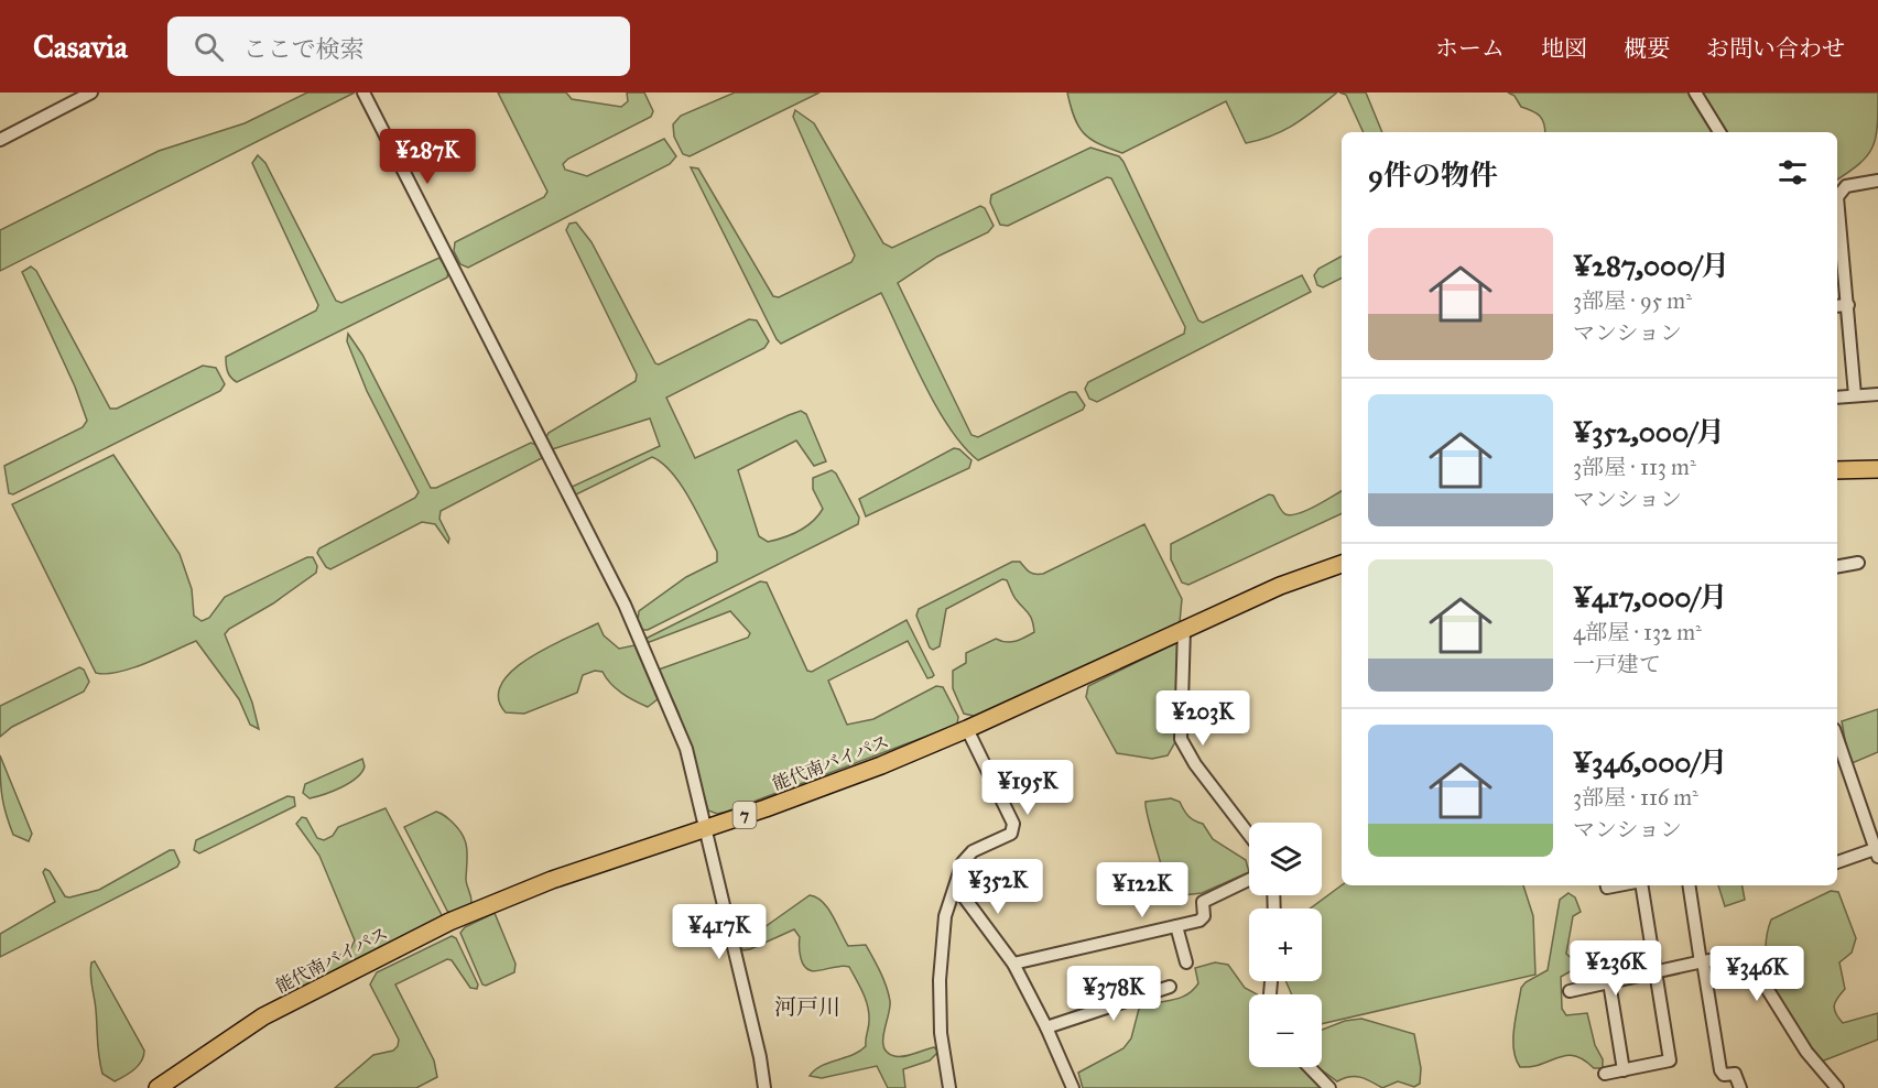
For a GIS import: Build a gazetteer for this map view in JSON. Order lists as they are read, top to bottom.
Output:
{
  "streets": {
    "highway": ["能代南バイパス", "7"]
  },
  "districts": ["河戸川"],
  "page": {
    "header": "Casavia",
    "search": "ここで検索",
    "nav": [
      "ホーム",
      "地図",
      "概要",
      "お問い合わせ"
    ],
    "price": [
      "¥287K",
      "¥203K",
      "¥195K",
      "¥352K",
      "¥122K",
      "¥417K",
      "¥236K",
      "¥346K",
      "¥378K"
    ],
    "heading": "9件の物件",
    "list": [
      {
        "name": "¥287,000/月",
        "note": "3部屋 · 95 m² · マンション"
      },
      {
        "name": "¥352,000/月",
        "note": "3部屋 · 113 m² · マンション"
      },
      {
        "name": "¥417,000/月",
        "note": "4部屋 · 132 m² · 一戸建て"
      },
      {
        "name": "¥346,000/月",
        "note": "3部屋 · 116 m² · マンション"
      }
    ],
    "map_buttons": ["+", "−"]
  }
}
